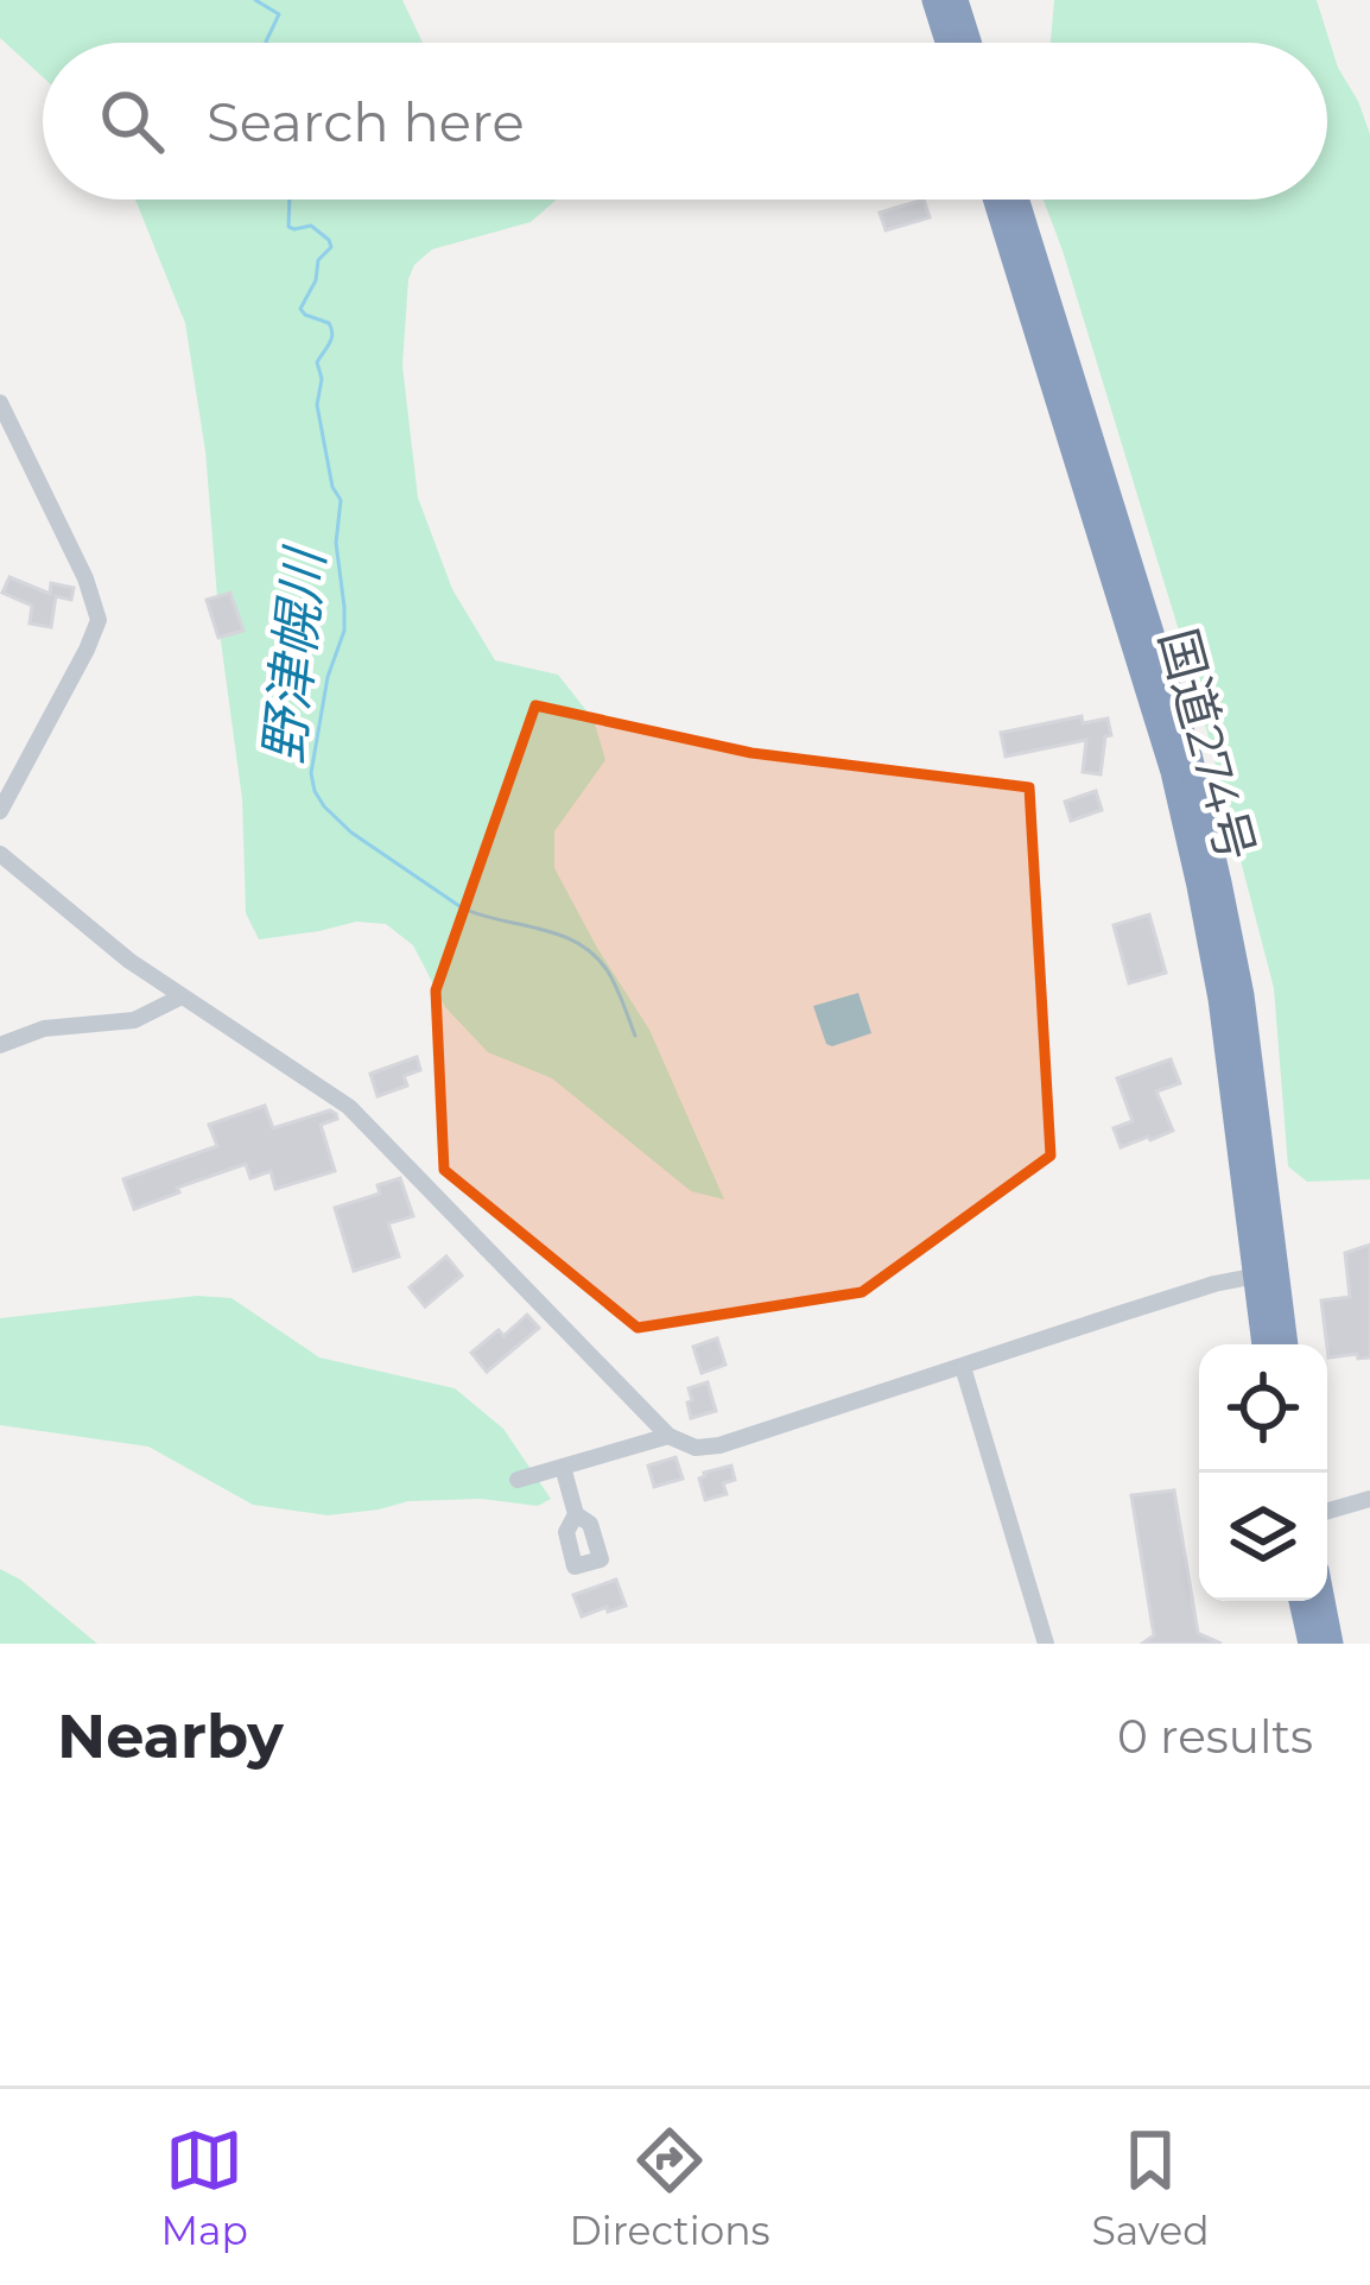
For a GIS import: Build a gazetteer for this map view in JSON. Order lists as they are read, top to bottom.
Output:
{
  "streets": {
    "highway": ["国道274号"]
  },
  "water": ["野津幌川"],
  "page": {
    "search": "Search here",
    "heading": ["Nearby", "0 results"],
    "nav": ["Map", "Directions", "Saved"]
  }
}
